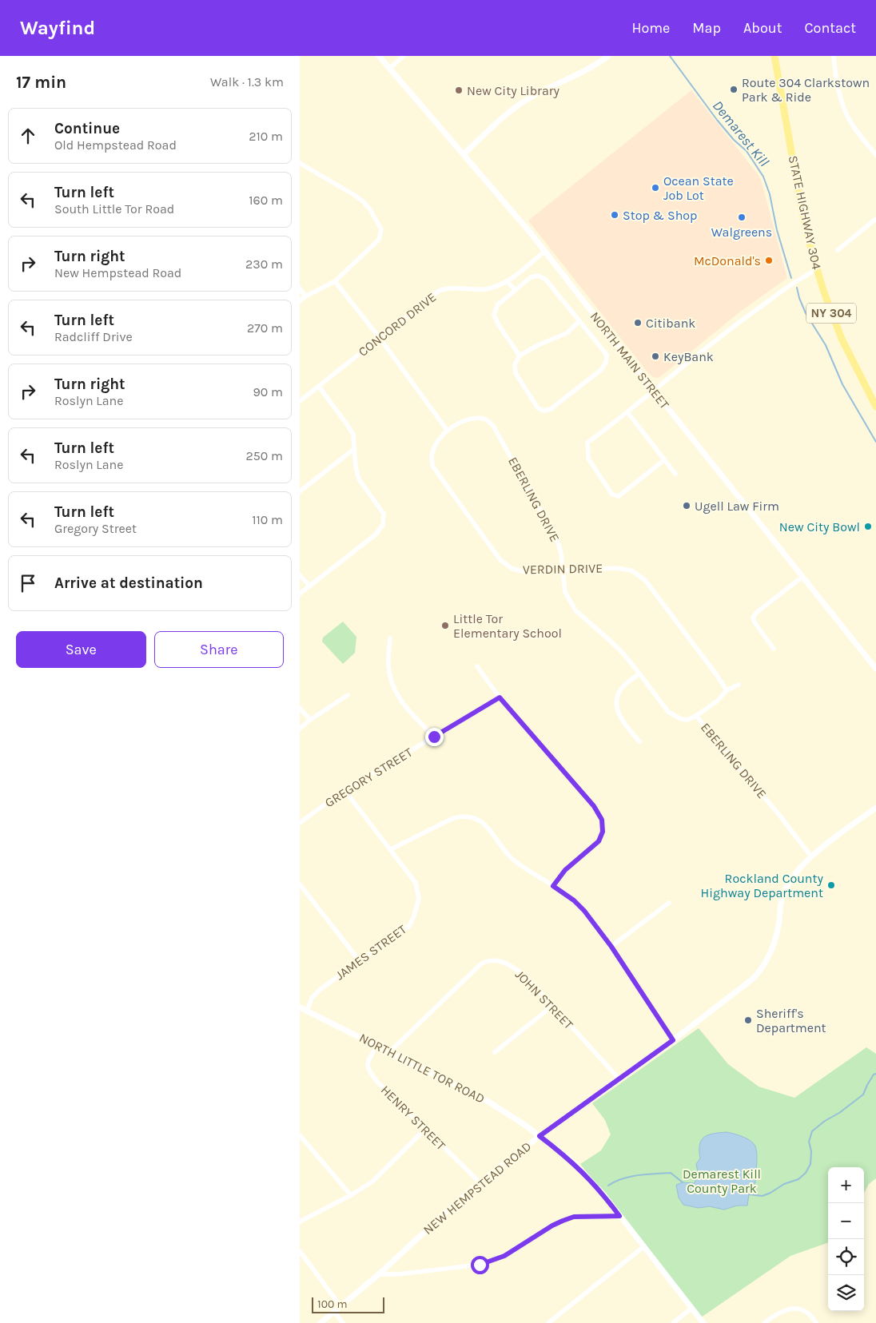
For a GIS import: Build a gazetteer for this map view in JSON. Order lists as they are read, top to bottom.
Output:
{
  "streets": {
    "main road": ["STATE HIGHWAY 304", "NY 304"],
    "street": [
      "CONCORD DRIVE",
      "NORTH MAIN STREET",
      "EBERLING DRIVE",
      "VERDIN DRIVE",
      "GREGORY STREET",
      "JAMES STREET",
      "JOHN STREET",
      "NORTH LITTLE TOR ROAD",
      "HENRY STREET",
      "NEW HEMPSTEAD ROAD"
    ]
  },
  "crossings": [
    ["CONCORD DRIVE", "NORTH MAIN STREET"],
    ["EBERLING DRIVE", "VERDIN DRIVE"],
    ["EBERLING DRIVE", "NEW HEMPSTEAD ROAD"],
    ["GREGORY STREET", "JAMES STREET"],
    ["JAMES STREET", "NORTH LITTLE TOR ROAD"],
    ["JOHN STREET", "NORTH LITTLE TOR ROAD"],
    ["JOHN STREET", "NEW HEMPSTEAD ROAD"],
    ["NORTH LITTLE TOR ROAD", "HENRY STREET"],
    ["NORTH LITTLE TOR ROAD", "NEW HEMPSTEAD ROAD"],
    ["HENRY STREET", "NEW HEMPSTEAD ROAD"]
  ],
  "water": ["Demarest Kill"],
  "parks": ["Demarest Kill County Park"],
  "places": [
    "Route 304 Clarkstown Park & Ride",
    "New City Library",
    "Ocean State Job Lot",
    "Stop & Shop",
    "Walgreens",
    "McDonald's",
    "Citibank",
    "KeyBank",
    "Ugell Law Firm",
    "New City Bowl",
    "Little Tor Elementary School",
    "Rockland County Highway Department",
    "Sheriff's Department"
  ],
  "scale_bar": "100 m",
  "page": {
    "header": "Wayfind",
    "nav": [
      "Home",
      "Map",
      "About",
      "Contact"
    ],
    "heading": ["17 min", "Walk · 1.3 km"],
    "list": [
      ["Continue", "Old Hempstead Road", "210 m"],
      ["Turn left", "South Little Tor Road", "160 m"],
      ["Turn right", "New Hempstead Road", "230 m"],
      ["Turn left", "Radcliff Drive", "270 m"],
      ["Turn right", "Roslyn Lane", "90 m"],
      ["Turn left", "Roslyn Lane", "250 m"],
      ["Turn left", "Gregory Street", "110 m"],
      "Arrive at destination"
    ],
    "buttons": ["Save", "Share"],
    "map_buttons": ["+", "−"],
    "scale": "100 m"
  }
}
